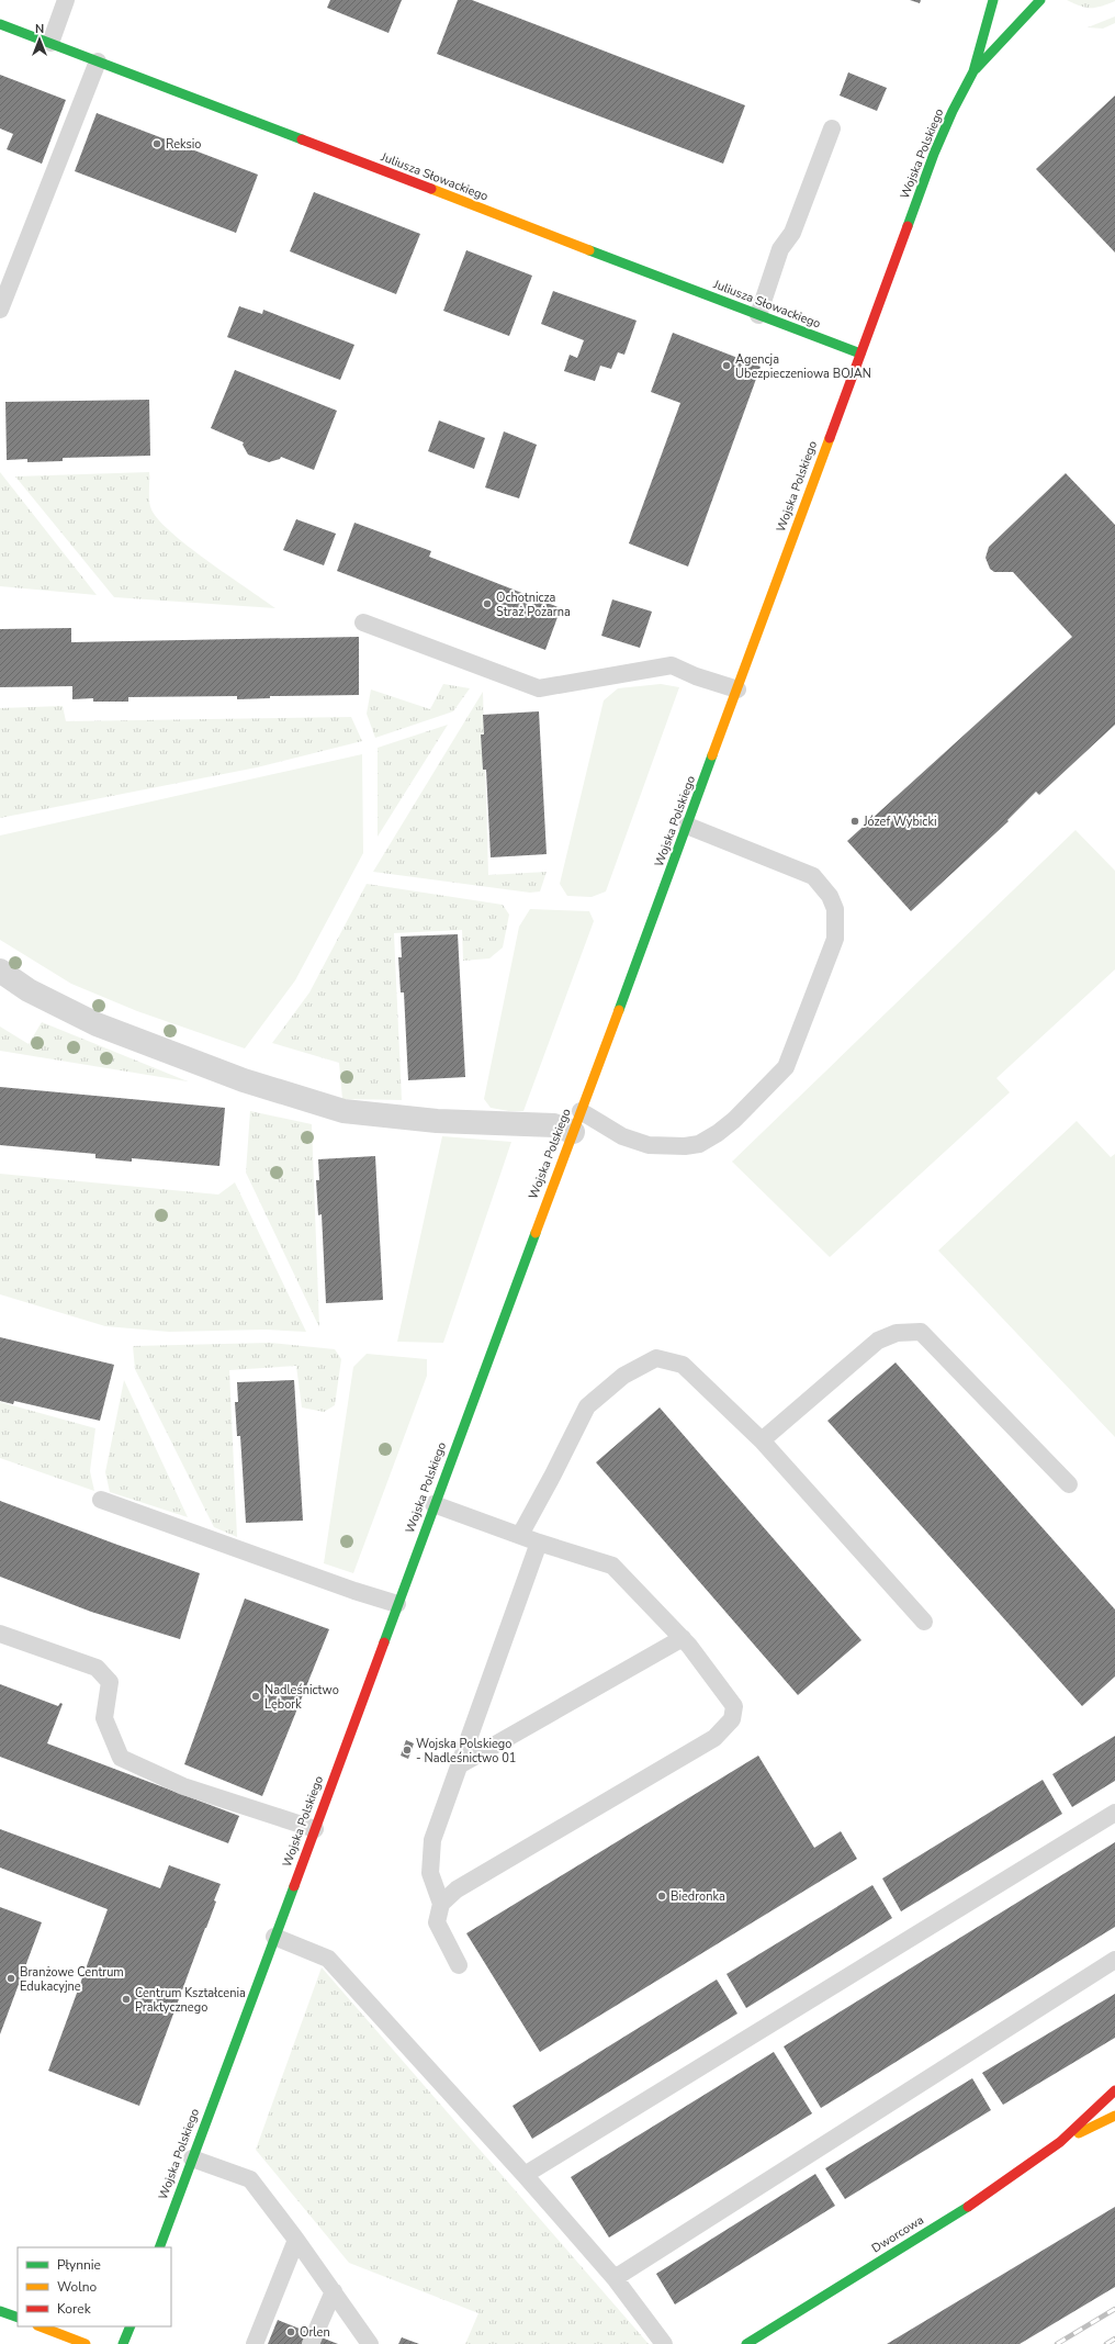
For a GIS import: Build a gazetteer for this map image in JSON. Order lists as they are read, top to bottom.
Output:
{
  "streets": {
    "street": ["Wojska Polskiego", "Juliusza Słowackiego", "Dworcowa"]
  },
  "crossings": [
    ["Wojska Polskiego", "Juliusza Słowackiego"]
  ],
  "places": [
    "Reksio",
    "Agencja Ubezpieczeniowa BOJAN",
    "Ochotnicza Straż Pożarna",
    "Józef Wybicki",
    "Nadleśnictwo Lębork",
    "Wojska Polskiego - Nadleśnictwo 01",
    "Biedronka",
    "Branżowe Centrum Edukacyjne",
    "Centrum Kształcenia Praktycznego",
    "Orlen"
  ],
  "legend": ["Płynnie", "Wolno", "Korek"],
  "north": "top"
}
